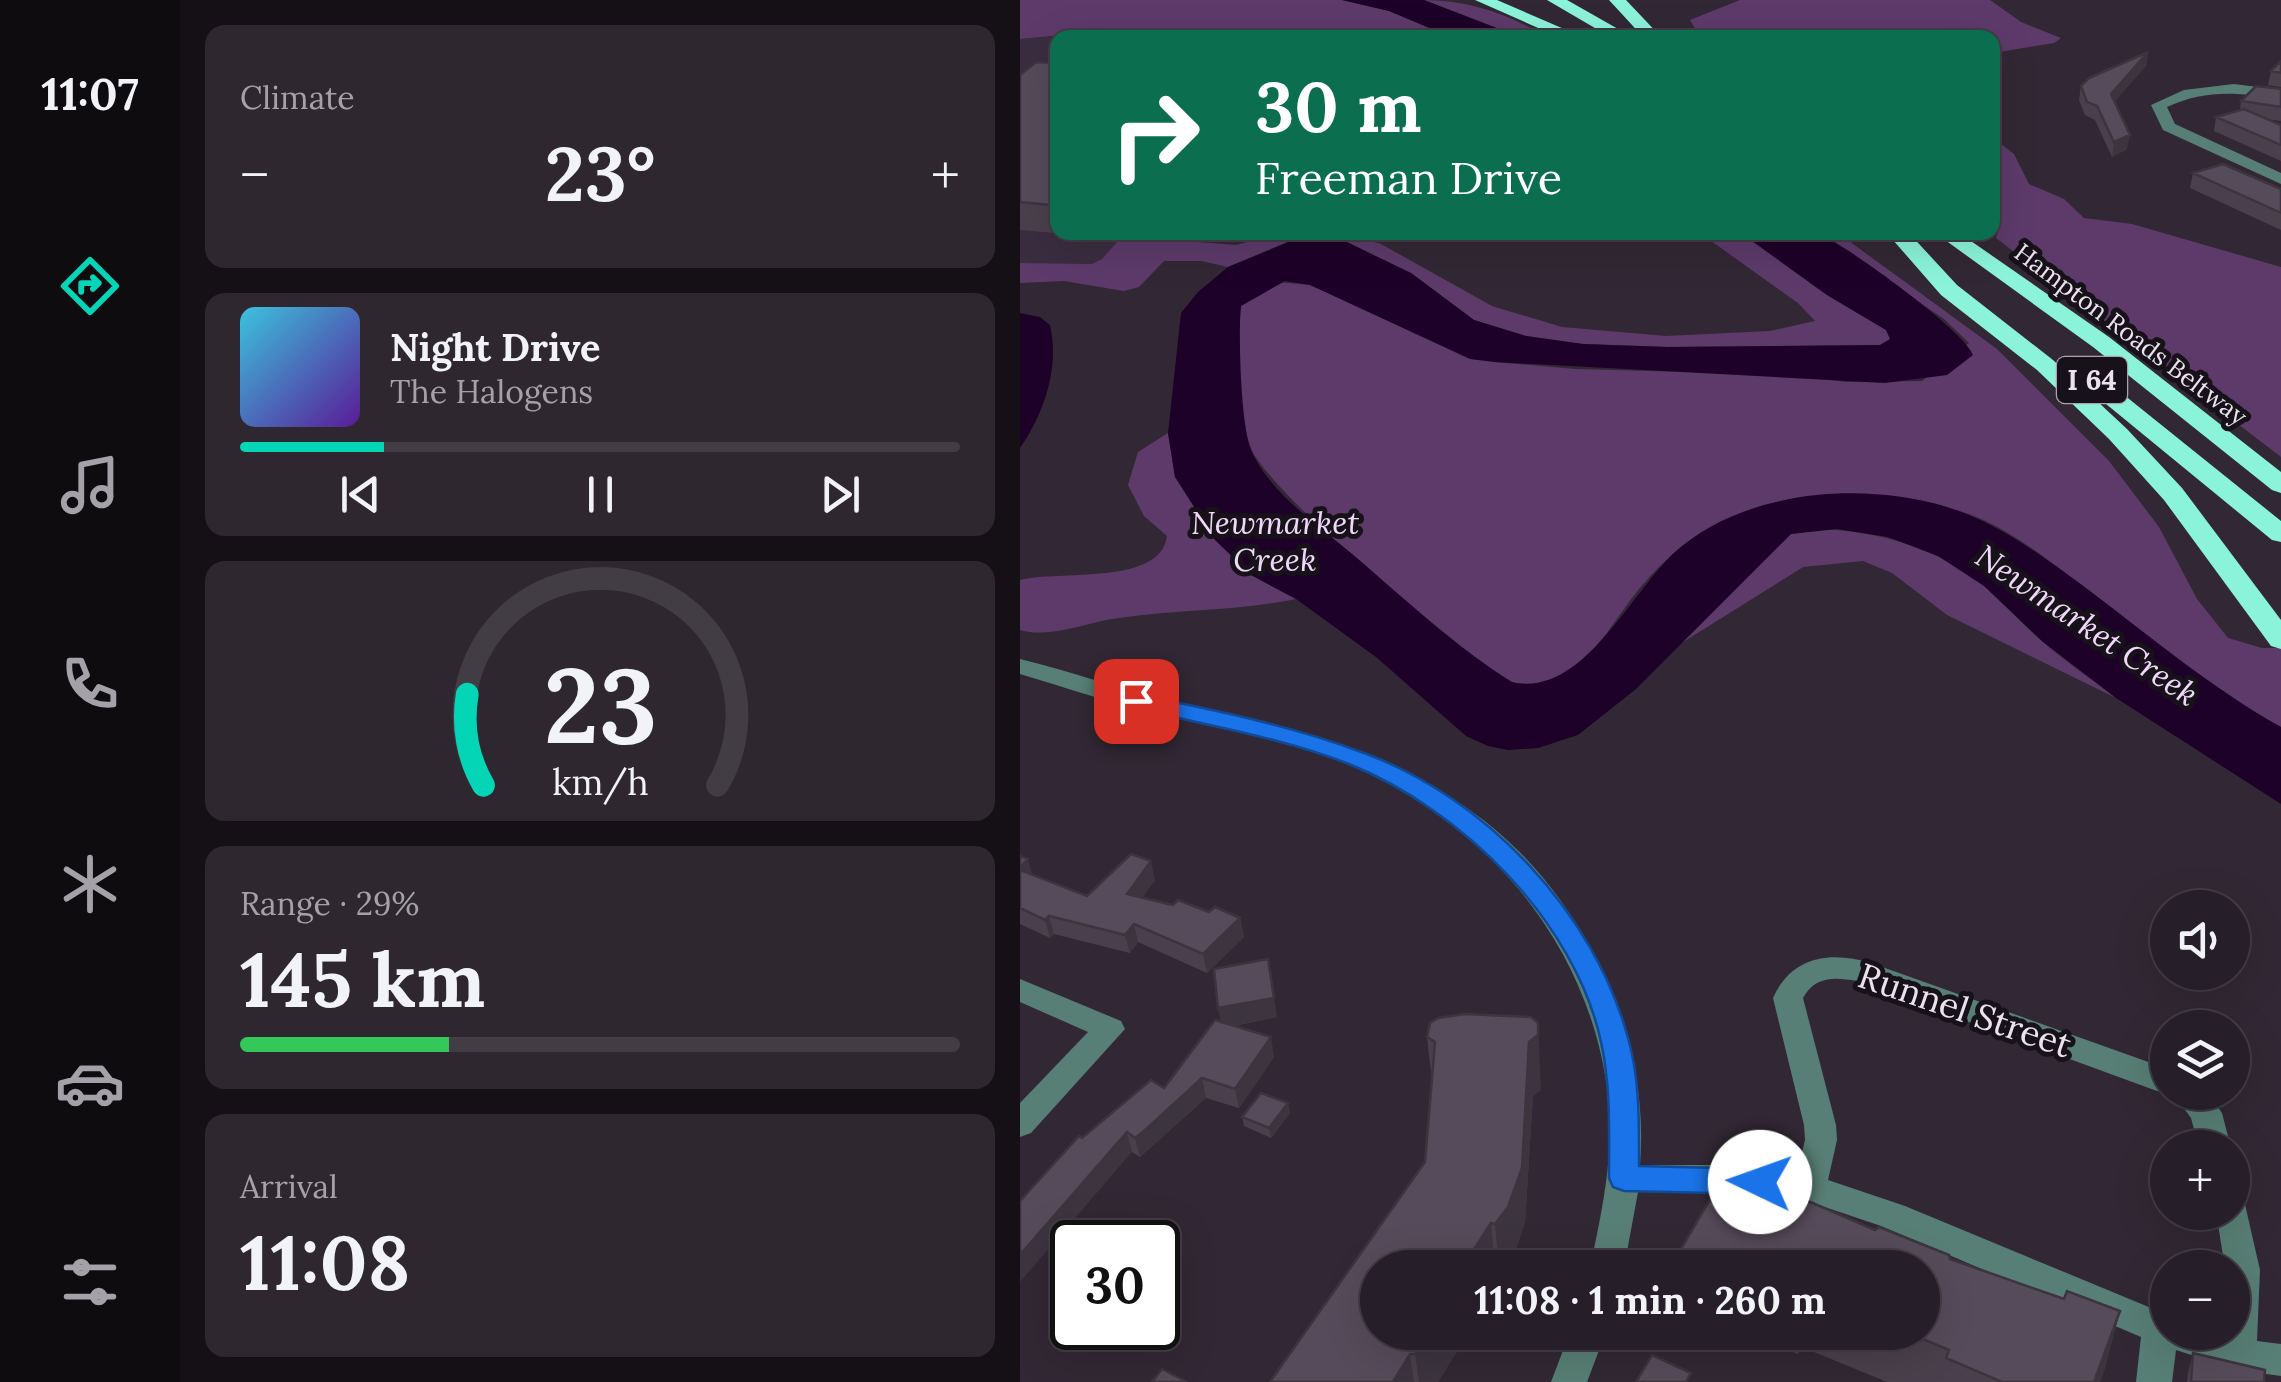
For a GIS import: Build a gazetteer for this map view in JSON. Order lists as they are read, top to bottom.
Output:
{
  "streets": {
    "highway": ["Hampton Roads Beltway", "I 64"],
    "street": ["Runnel Street"]
  },
  "water": ["Newmarket Creek"],
  "page": {
    "tabs": "11:07",
    "tile": [
      "Climate",
      ["Range · 29%", "145 km"],
      ["Arrival", "11:08"]
    ],
    "turn": ["30 m", "Freeman Drive"],
    "heat": ["−", "23°", "+"],
    "song": ["Night Drive", "The Halogens"],
    "map_buttons": ["+", "−"],
    "limit": "30",
    "trip": "11:08 · 1 min · 260 m",
    "gauge": ["23", "km/h"]
  }
}
